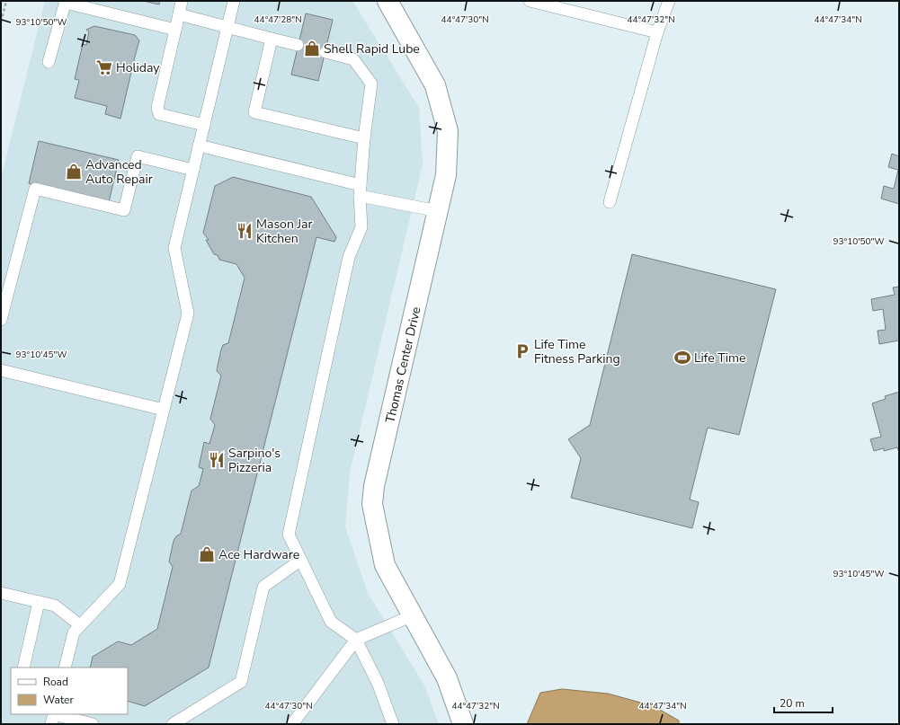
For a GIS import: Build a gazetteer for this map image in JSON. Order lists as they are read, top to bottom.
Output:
{
  "streets": {
    "street": ["Thomas Center Drive"]
  },
  "places": {
    "shop": ["Shell Rapid Lube", "Advanced Auto Repair", "Ace Hardware"],
    "supermarket": ["Holiday"],
    "restaurant": ["Mason Jar Kitchen", "Sarpino's Pizzeria"],
    "parking": ["Life Time Fitness Parking"],
    "sports": ["Life Time"]
  },
  "legend": ["Road", "Water"],
  "scale_bar": "20 m",
  "coordinates": [
    "44°47'28\"N",
    "44°47'30\"N",
    "44°47'32\"N",
    "44°47'34\"N",
    "93°10'50\"W",
    "93°10'45\"W"
  ]
}
